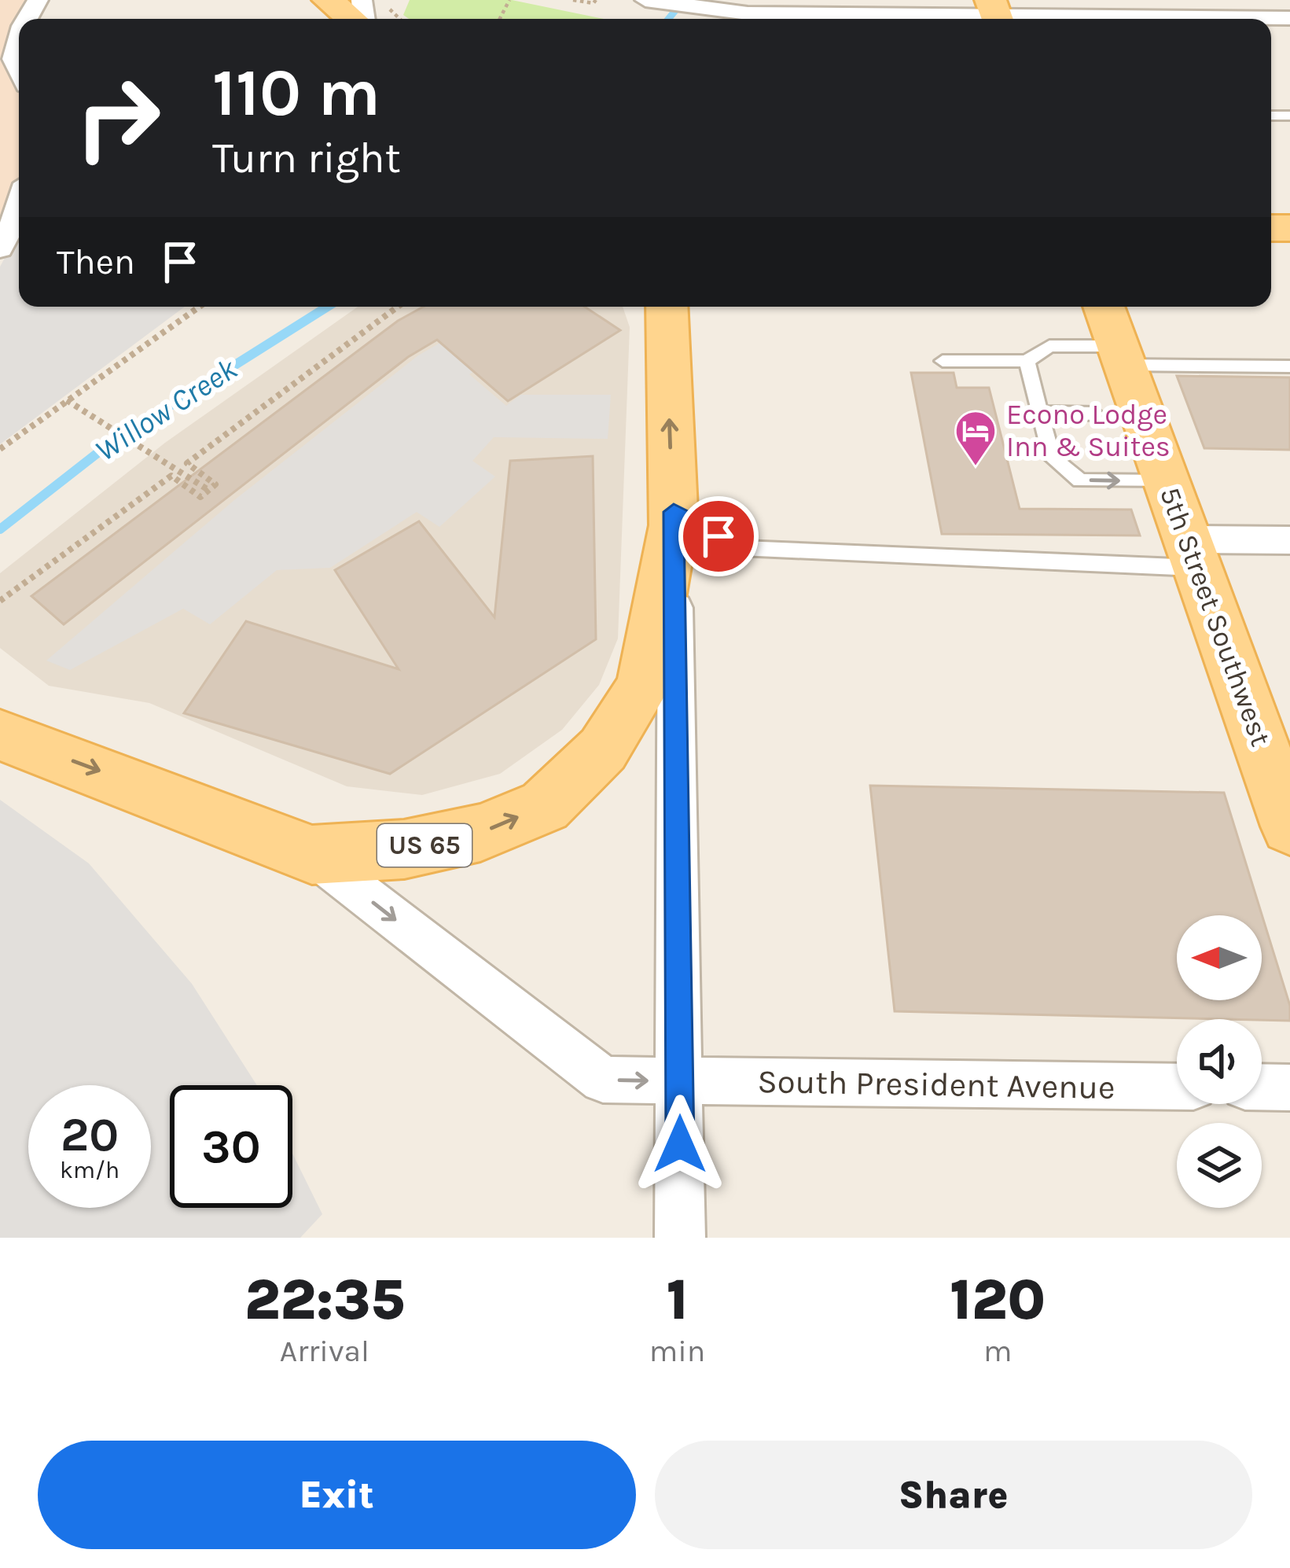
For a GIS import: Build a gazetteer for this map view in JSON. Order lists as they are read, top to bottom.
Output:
{
  "streets": {
    "main road": ["5th Street Southwest", "US 65"],
    "street": ["South President Avenue"]
  },
  "crossings": [
    ["US 65", "South President Avenue"]
  ],
  "one_way": ["South President Avenue"],
  "water": ["Willow Creek"],
  "places": {
    "hotel": ["Econo Lodge Inn & Suites"]
  },
  "north": "left",
  "page": {
    "turn": ["110 m", "Turn right"],
    "then": "Then",
    "speed": "20 km/h",
    "limit": "30",
    "eta": [
      "22:35",
      "Arrival",
      "1",
      "min",
      "120",
      "m"
    ],
    "buttons": ["Exit", "Share"]
  }
}
